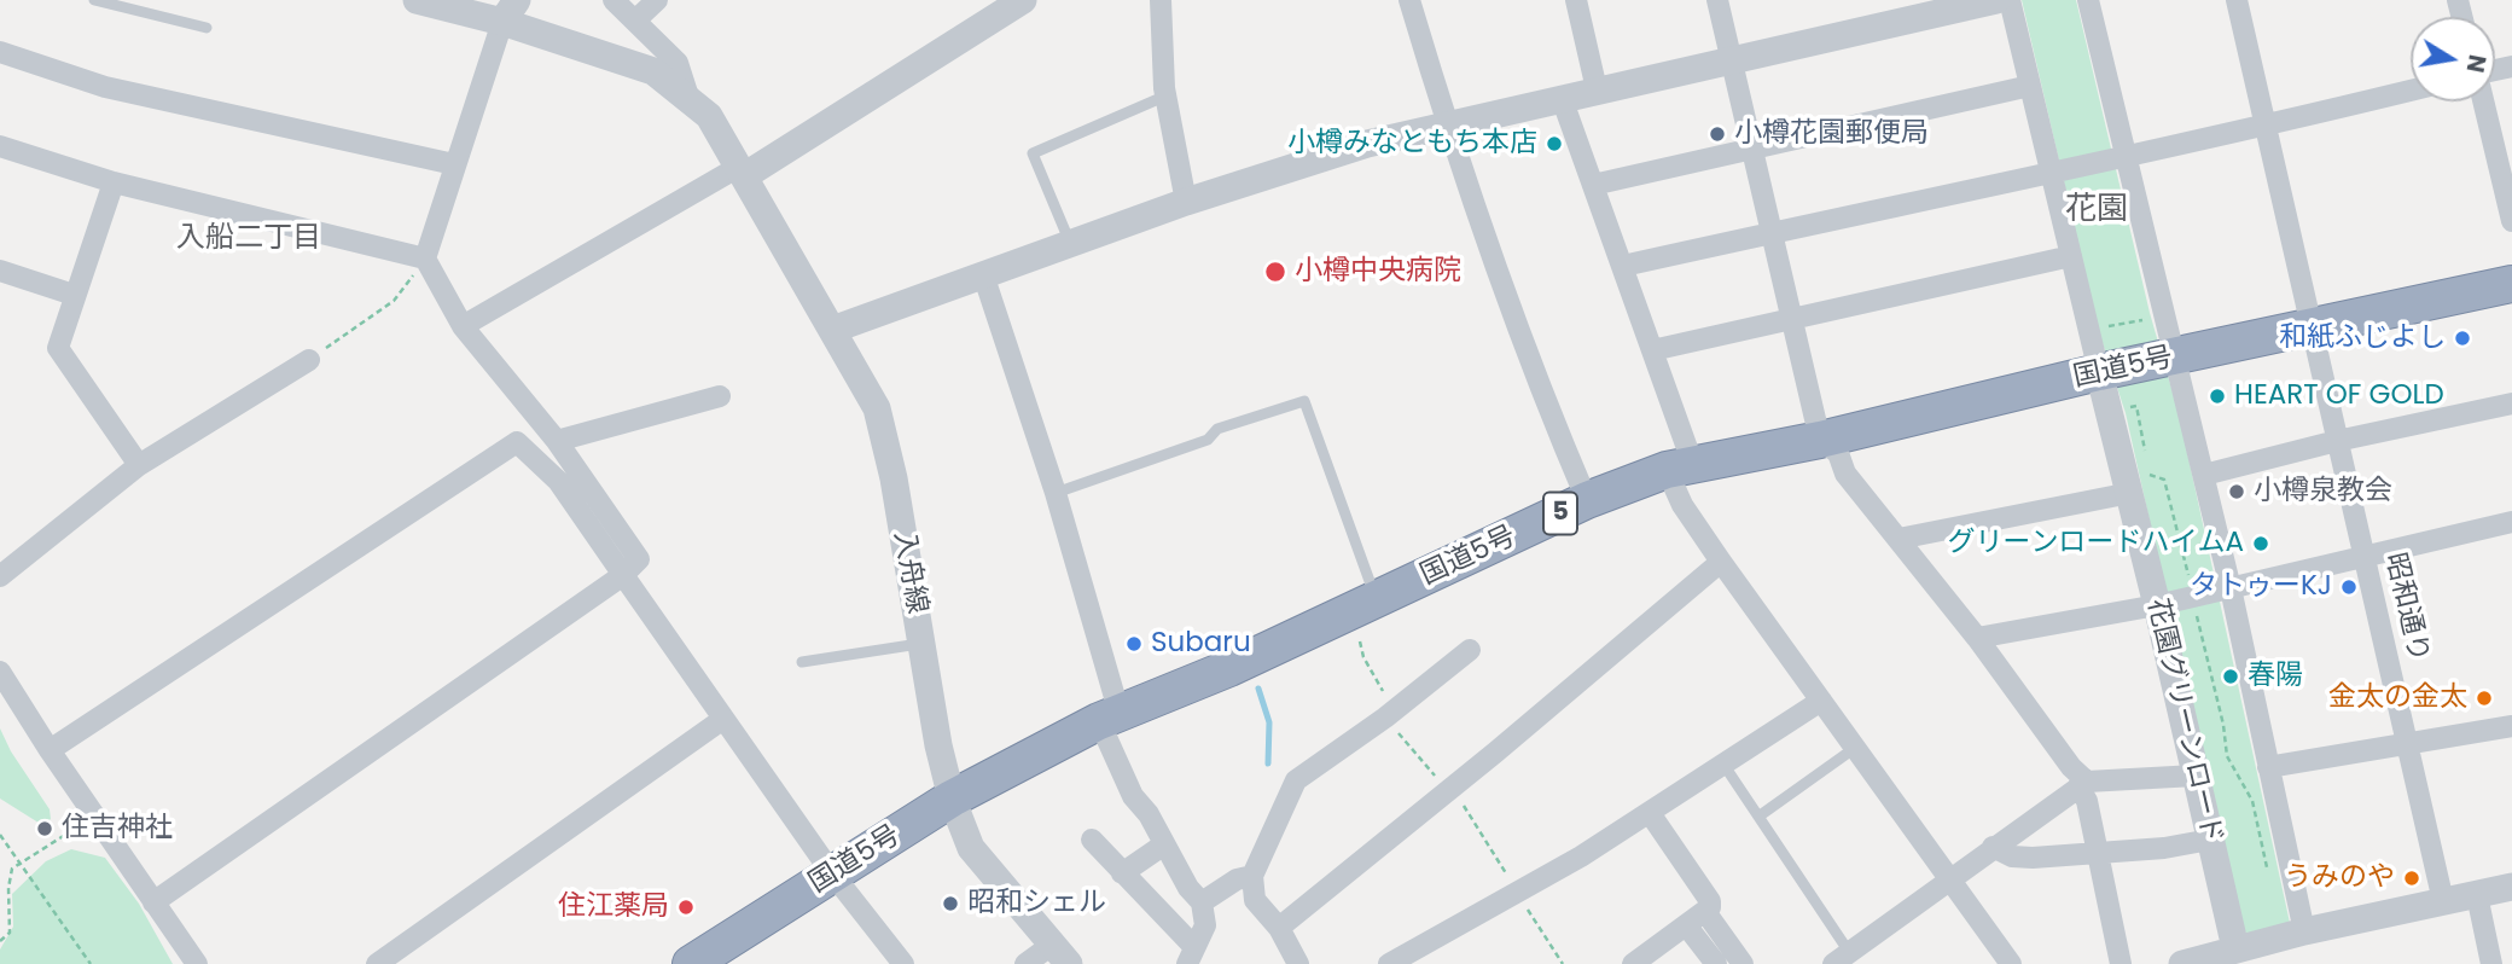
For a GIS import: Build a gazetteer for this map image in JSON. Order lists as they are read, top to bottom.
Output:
{
  "streets": {
    "highway": ["国道5号", "5"],
    "street": ["入舟線", "昭和通り", "花園グリーンロード"]
  },
  "crossings": [
    ["国道5号", "入舟線"],
    ["国道5号", "昭和通り"],
    ["国道5号", "花園グリーンロード"]
  ],
  "districts": ["花園", "入船二丁目"],
  "places": [
    "小樽花園郵便局",
    "小樽みなともち本店",
    "小樽中央病院",
    "和紙ふじよし",
    "HEART OF GOLD",
    "小樽泉教会",
    "グリーンロードハイムA",
    "タトゥーKJ",
    "Subaru",
    "春陽",
    "金太の金太",
    "住吉神社",
    "うみのや",
    "昭和シェル",
    "住江薬局"
  ],
  "north": "right"
}
